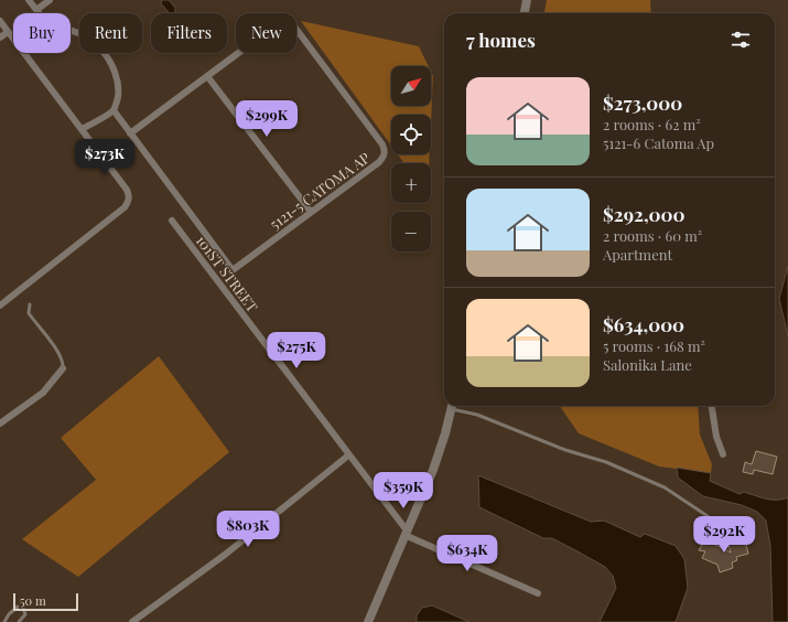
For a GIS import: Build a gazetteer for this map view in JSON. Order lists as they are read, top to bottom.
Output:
{
  "streets": {
    "street": ["5121-5 CATOMA AP", "101ST STREET"]
  },
  "scale_bar": "50 m",
  "north": "top right",
  "page": {
    "chip": [
      "Buy",
      "Rent",
      "Filters",
      "New"
    ],
    "heading": "7 homes",
    "map_buttons": ["+", "−"],
    "list": [
      {
        "name": "$273,000",
        "note": "2 rooms · 62 m² · 5121-6 Catoma Ap"
      },
      {
        "name": "$292,000",
        "note": "2 rooms · 60 m² · Apartment"
      },
      {
        "name": "$634,000",
        "note": "5 rooms · 168 m² · Salonika Lane"
      }
    ],
    "price": [
      "$299K",
      "$273K",
      "$275K",
      "$359K",
      "$803K",
      "$292K",
      "$634K"
    ],
    "scale": "50 m"
  }
}
